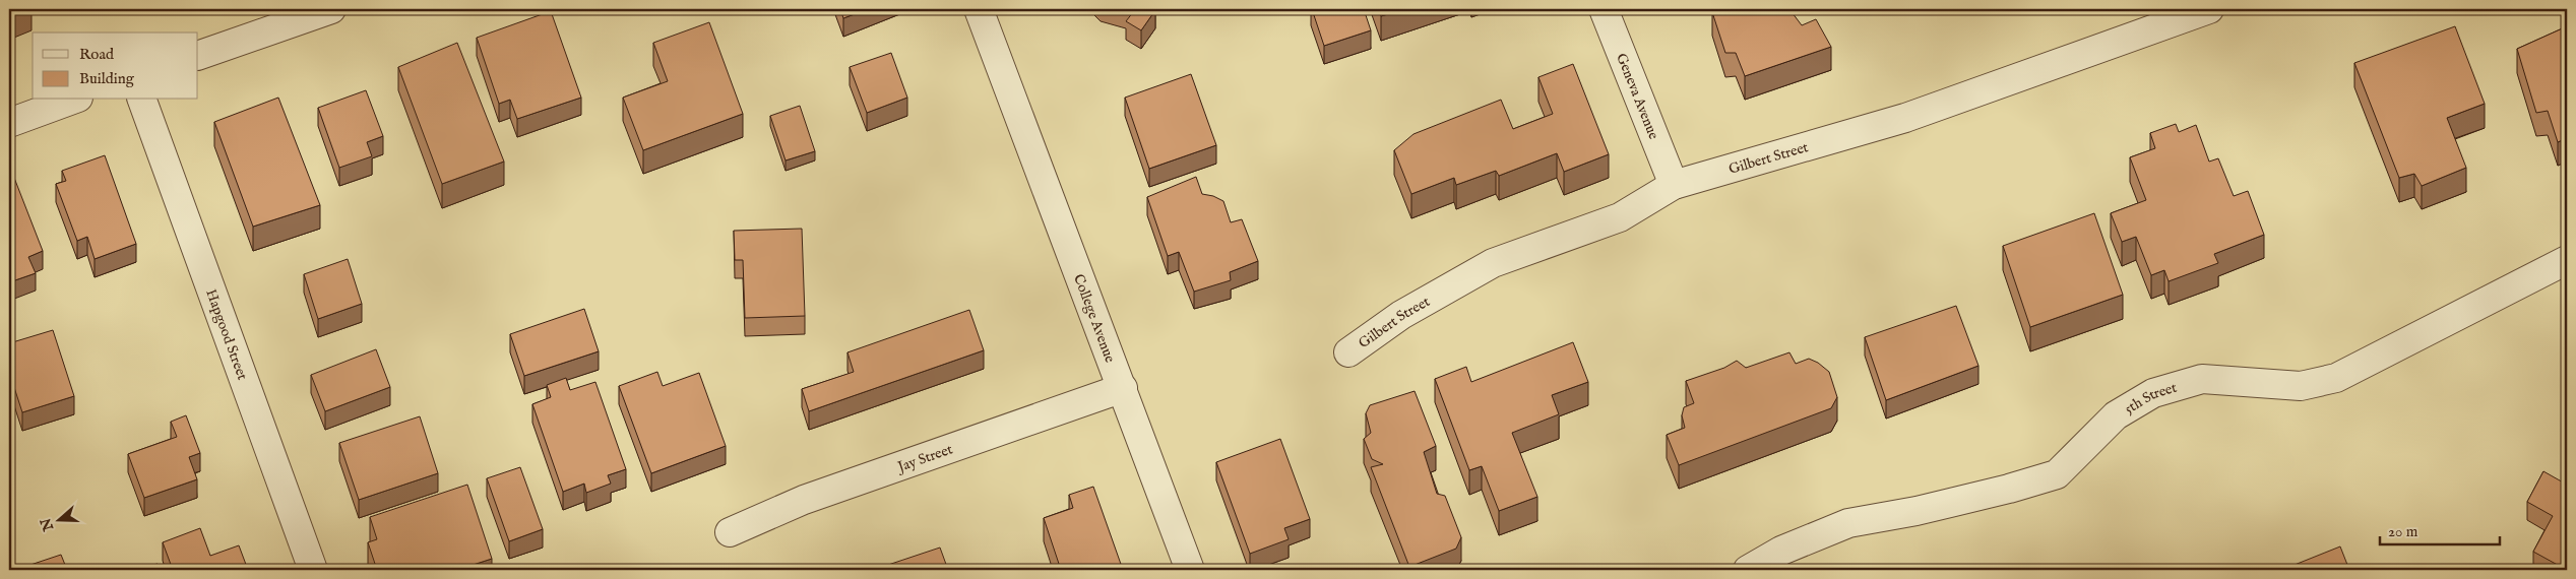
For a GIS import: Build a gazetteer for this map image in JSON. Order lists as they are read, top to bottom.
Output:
{
  "streets": {
    "street": [
      "Geneva Avenue",
      "Gilbert Street",
      "College Avenue",
      "Hapgood Street",
      "5th Street",
      "Jay Street"
    ]
  },
  "crossings": [
    ["Geneva Avenue", "Gilbert Street"],
    ["College Avenue", "Jay Street"]
  ],
  "legend": ["Road", "Building"],
  "scale_bar": "20 m",
  "north": "left"
}
